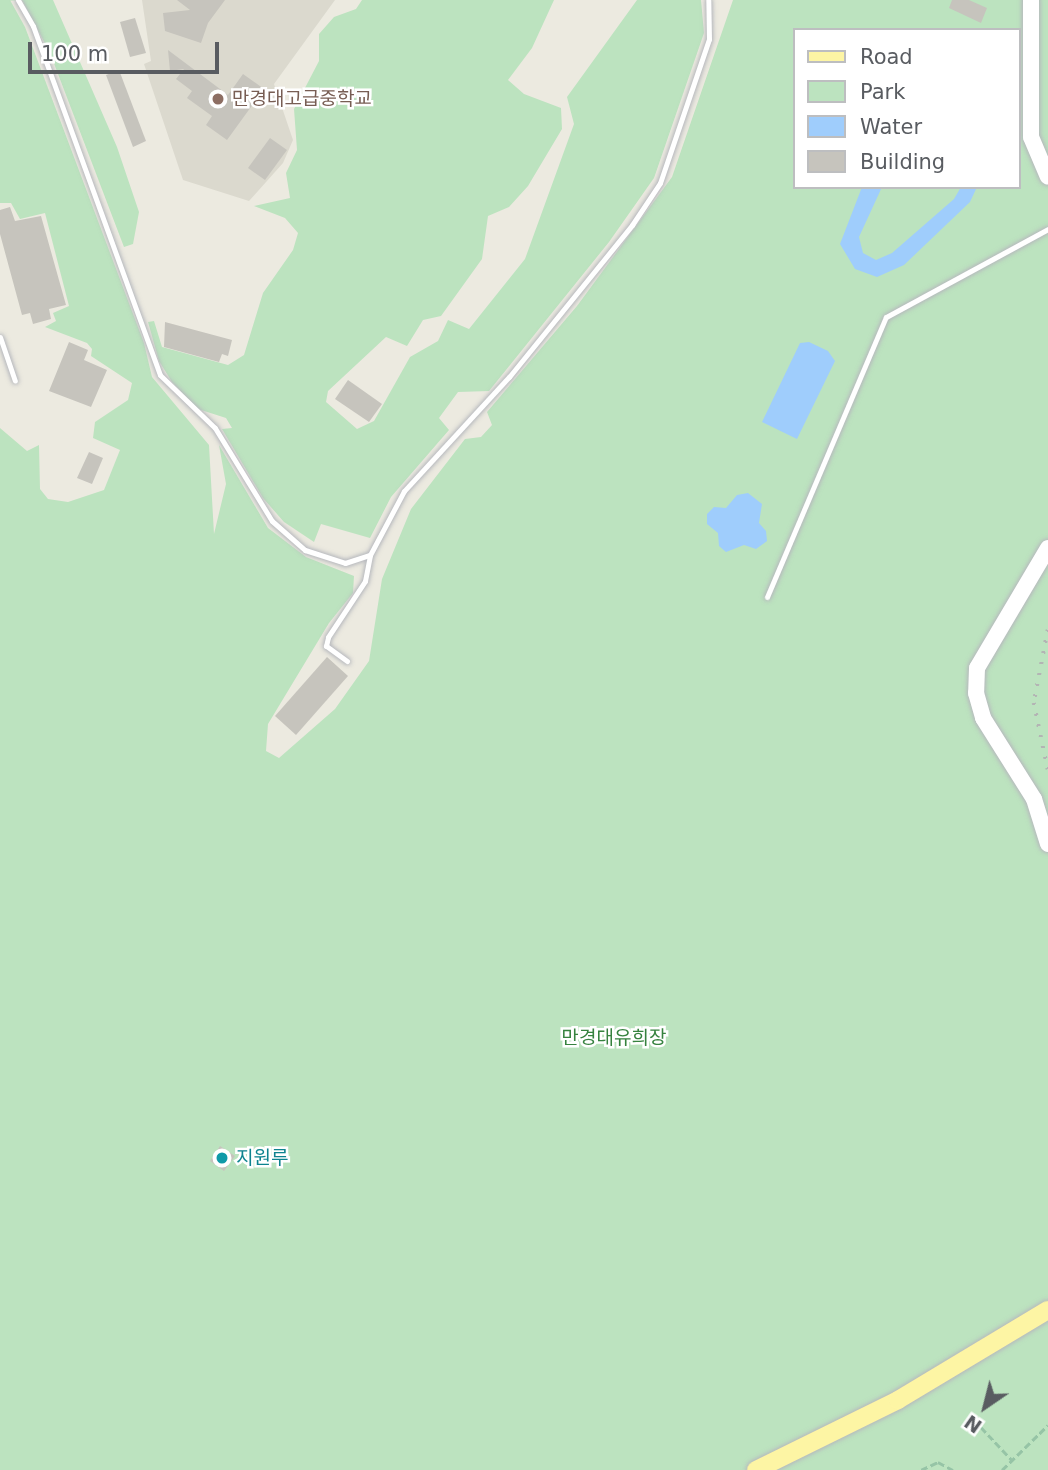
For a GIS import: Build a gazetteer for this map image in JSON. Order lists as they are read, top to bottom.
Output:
{
  "parks": ["만경대유희장"],
  "places": ["만경대고급중학교", "지원루"],
  "legend": [
    "Road",
    "Park",
    "Water",
    "Building"
  ],
  "scale_bar": "100 m",
  "north": "bottom left"
}
